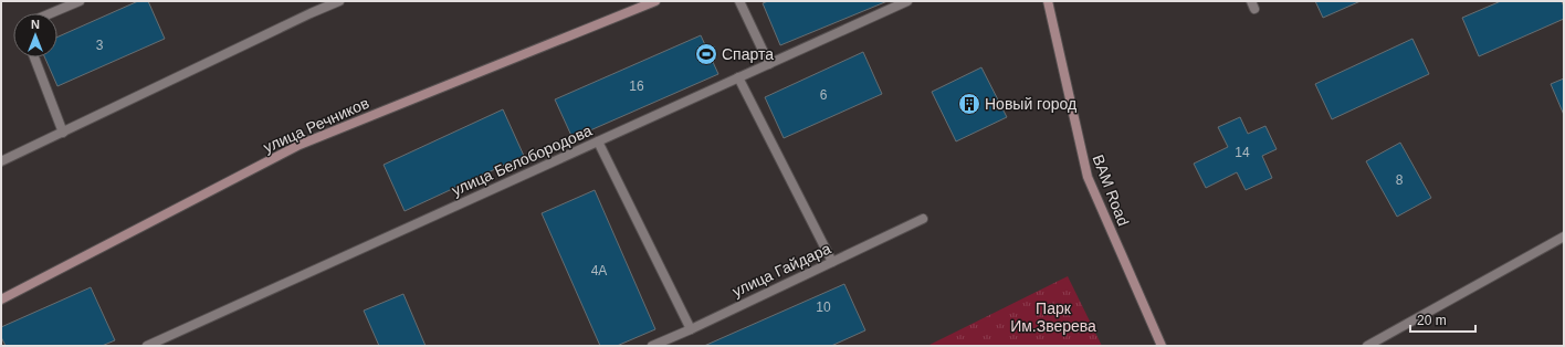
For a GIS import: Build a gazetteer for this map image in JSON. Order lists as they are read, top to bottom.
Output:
{
  "streets": {
    "main road": ["улица Речников", "BAM Road"],
    "street": ["улица Белобородова", "улица Гайдара"]
  },
  "parks": ["Парк Им.Зверева"],
  "places": {
    "sports": ["Спарта"],
    "building": ["Новый город"]
  },
  "house_numbers": [
    "3",
    "16",
    "6",
    "14",
    "8",
    "4А",
    "10"
  ],
  "scale_bar": "20 m",
  "north": "top"
}
